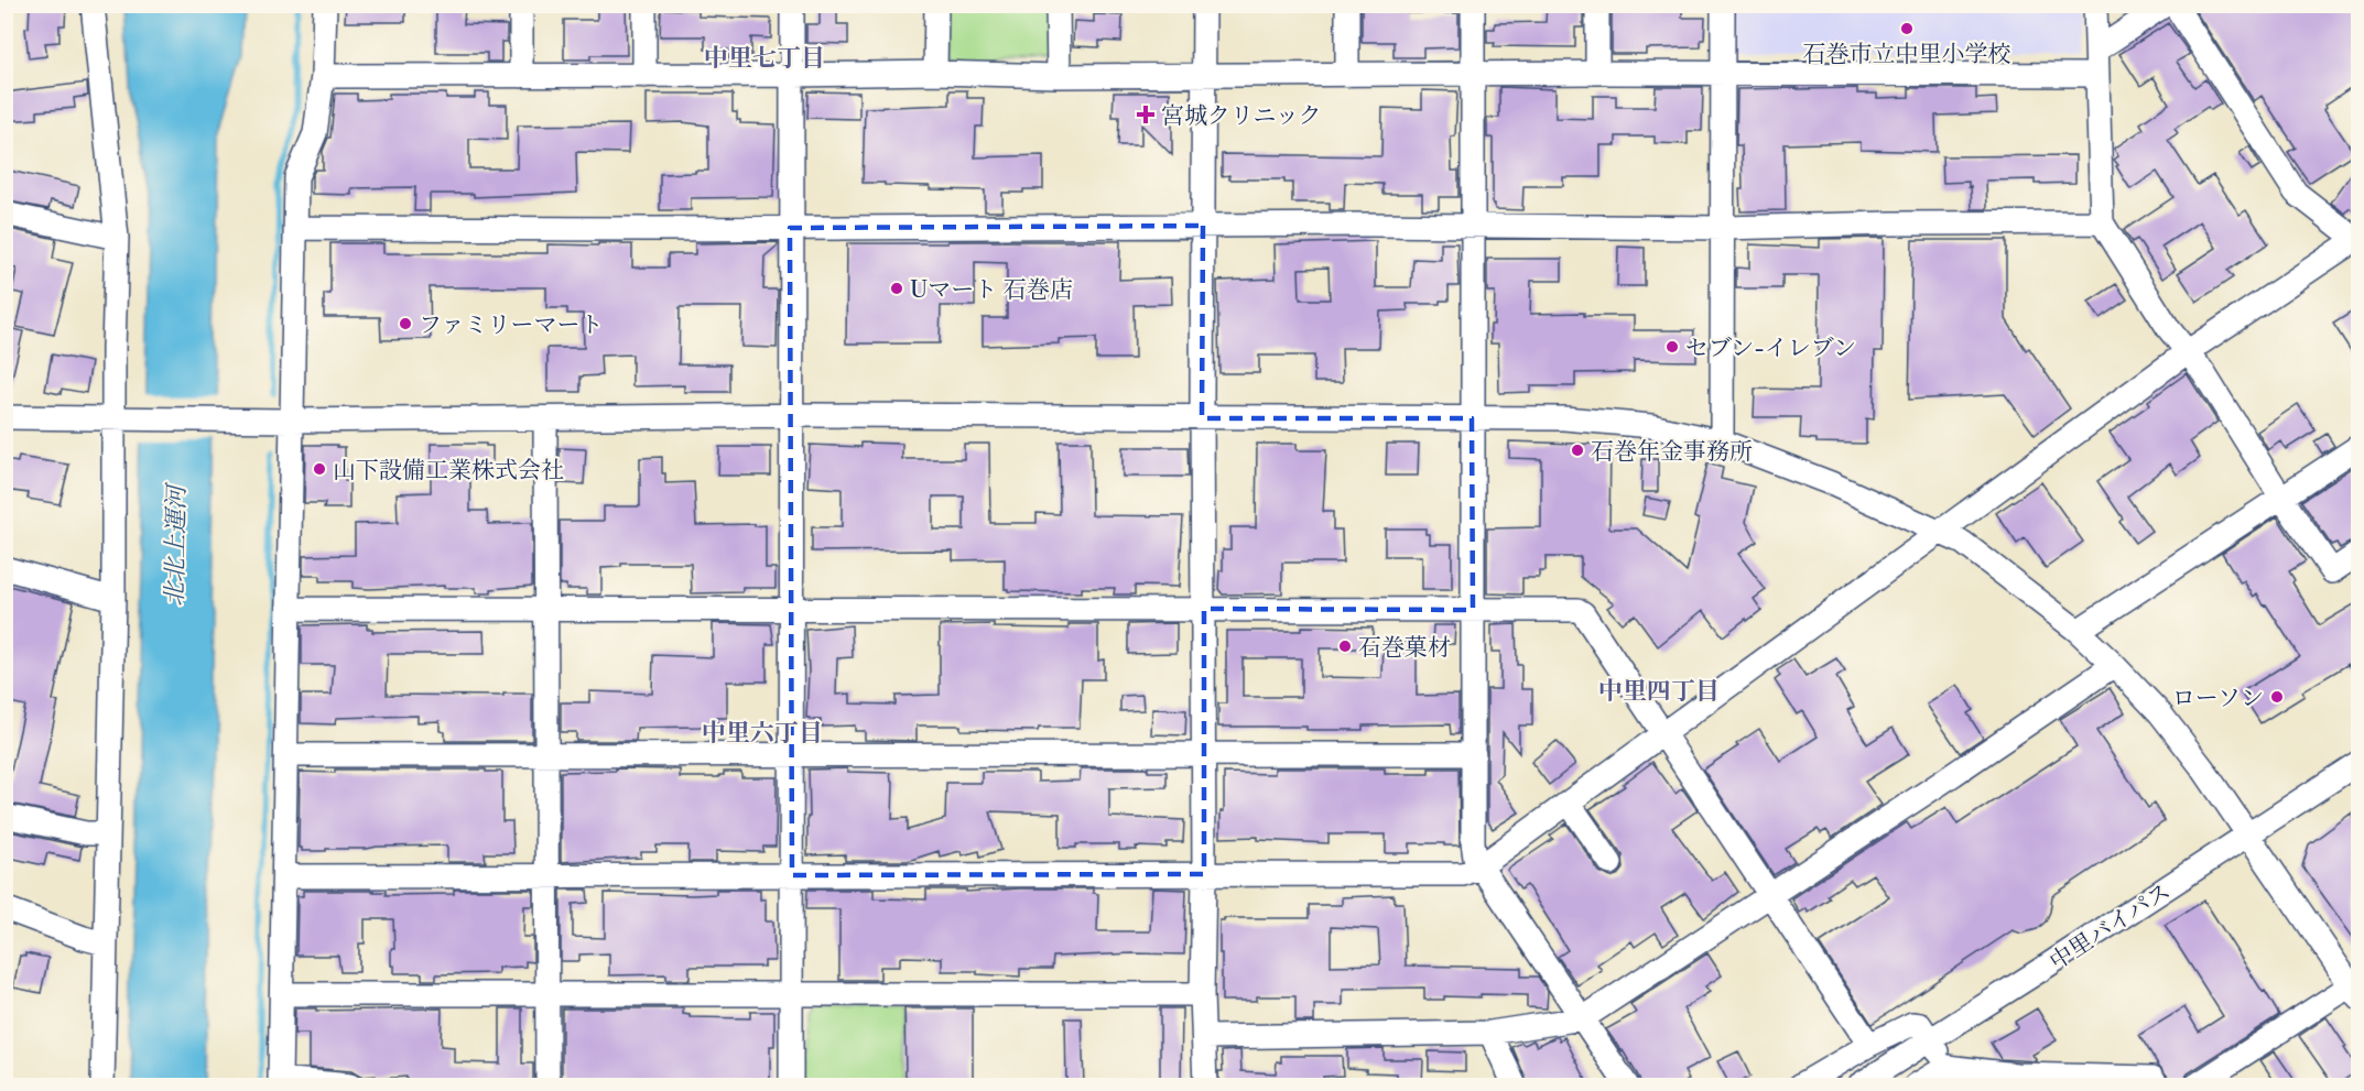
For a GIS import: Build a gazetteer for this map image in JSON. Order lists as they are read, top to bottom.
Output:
{
  "streets": {
    "street": ["中里バイパス"]
  },
  "districts": ["中里七丁目", "中里四丁目", "中里六丁目"],
  "water": ["北北上運河"],
  "places": {
    "other": [
      "石巻市立中里小学校",
      "Uマート 石巻店",
      "ファミリーマート",
      "セブン-イレブン",
      "石巻年金事務所",
      "山下設備工業株式会社",
      "石巻菓材",
      "ローソン"
    ],
    "health": ["宮城クリニック"]
  }
}
